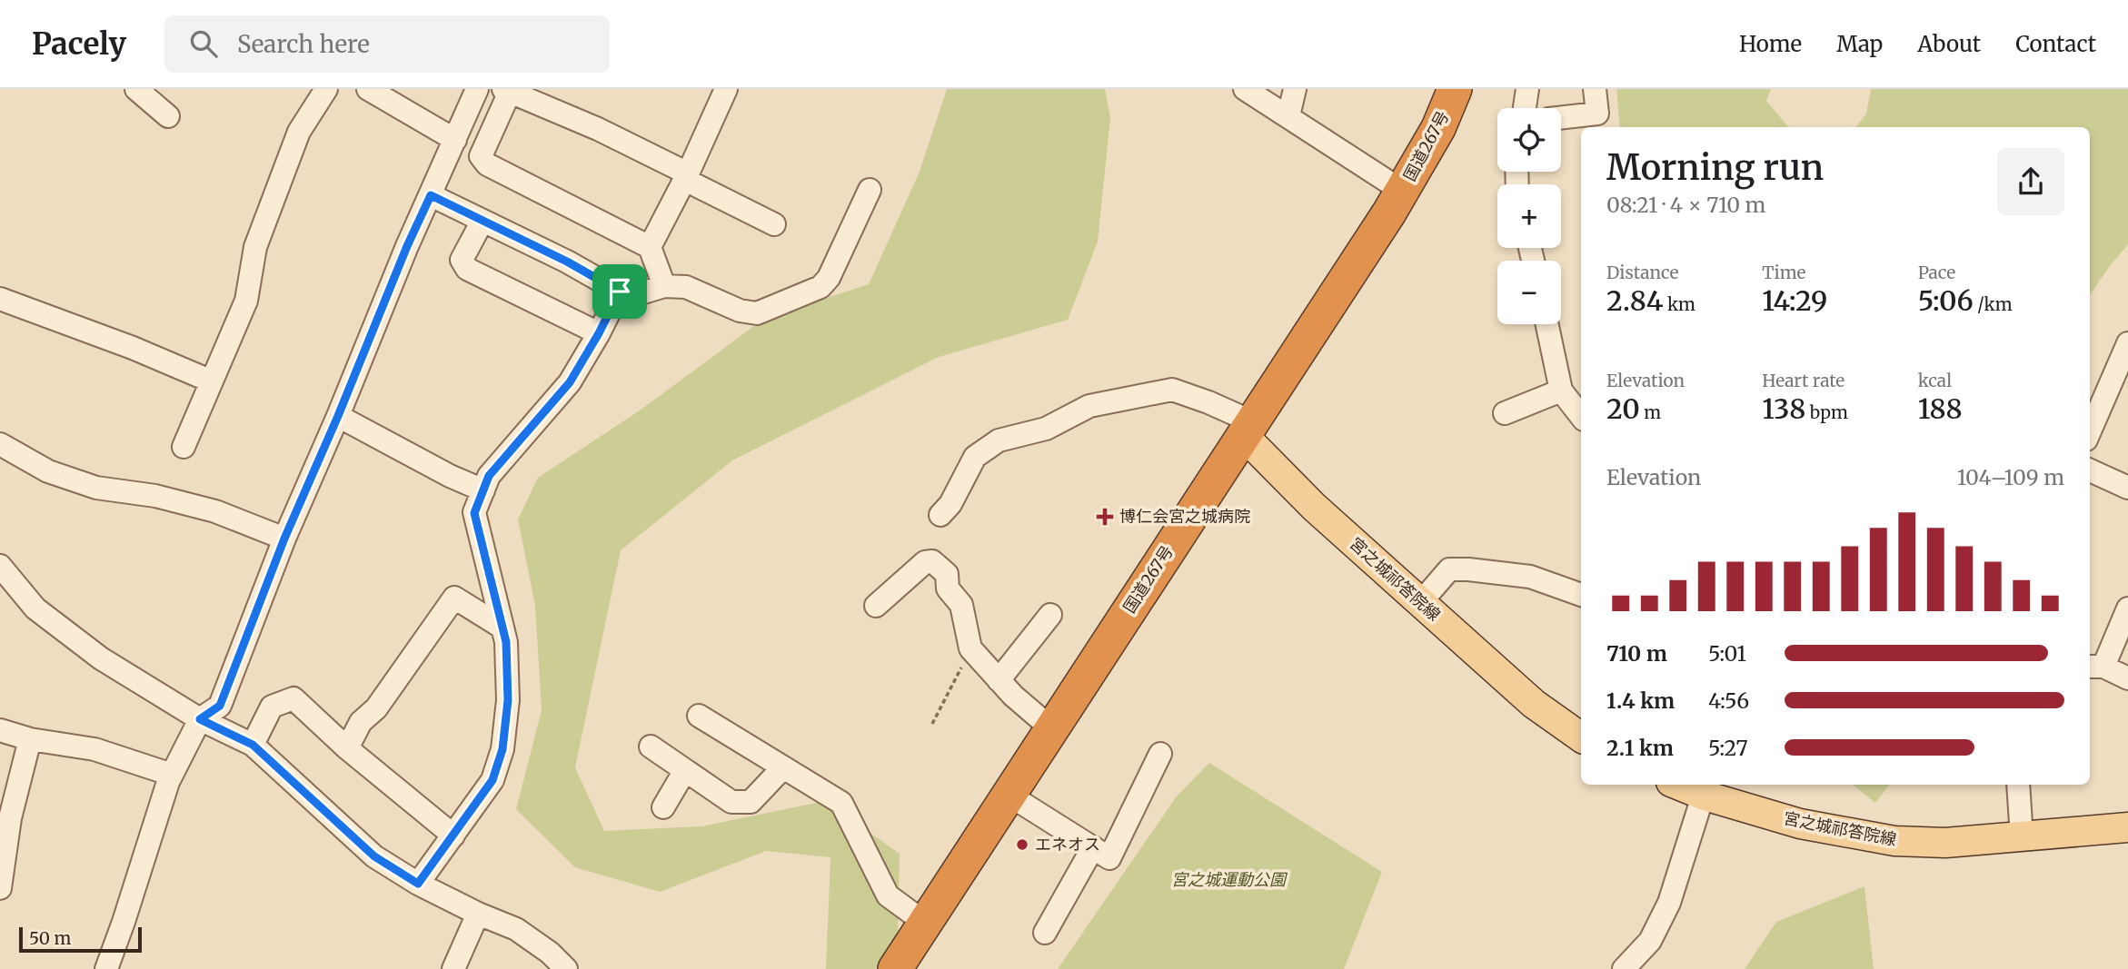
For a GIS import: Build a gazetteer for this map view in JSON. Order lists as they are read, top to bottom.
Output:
{
  "streets": {
    "highway": ["国道267号"],
    "main road": ["宮之城祁答院線"]
  },
  "crossings": [
    ["国道267号", "宮之城祁答院線"]
  ],
  "parks": ["宮之城運動公園"],
  "places": {
    "health": ["博仁会宮之城病院"],
    "other": ["エネオス"]
  },
  "scale_bar": "50 m",
  "page": {
    "header": "Pacely",
    "search": "Search here",
    "nav": [
      "Home",
      "Map",
      "About",
      "Contact"
    ],
    "map_buttons": ["+", "−"],
    "heading": ["Morning run", "08:21 · 4 × 710 m"],
    "stats": [
      ["Distance", "2.84 km"],
      ["Time", "14:29"],
      ["Pace", "5:06 /km"],
      ["Elevation", "20 m"],
      ["Heart rate", "138 bpm"],
      ["kcal", "188"]
    ],
    "chart": ["Elevation", "104–109 m"],
    "list": [
      {
        "name": "710 m",
        "note": "5:01"
      },
      {
        "name": "1.4 km",
        "note": "4:56"
      },
      {
        "name": "2.1 km",
        "note": "5:27"
      }
    ],
    "scale": "50 m"
  }
}
